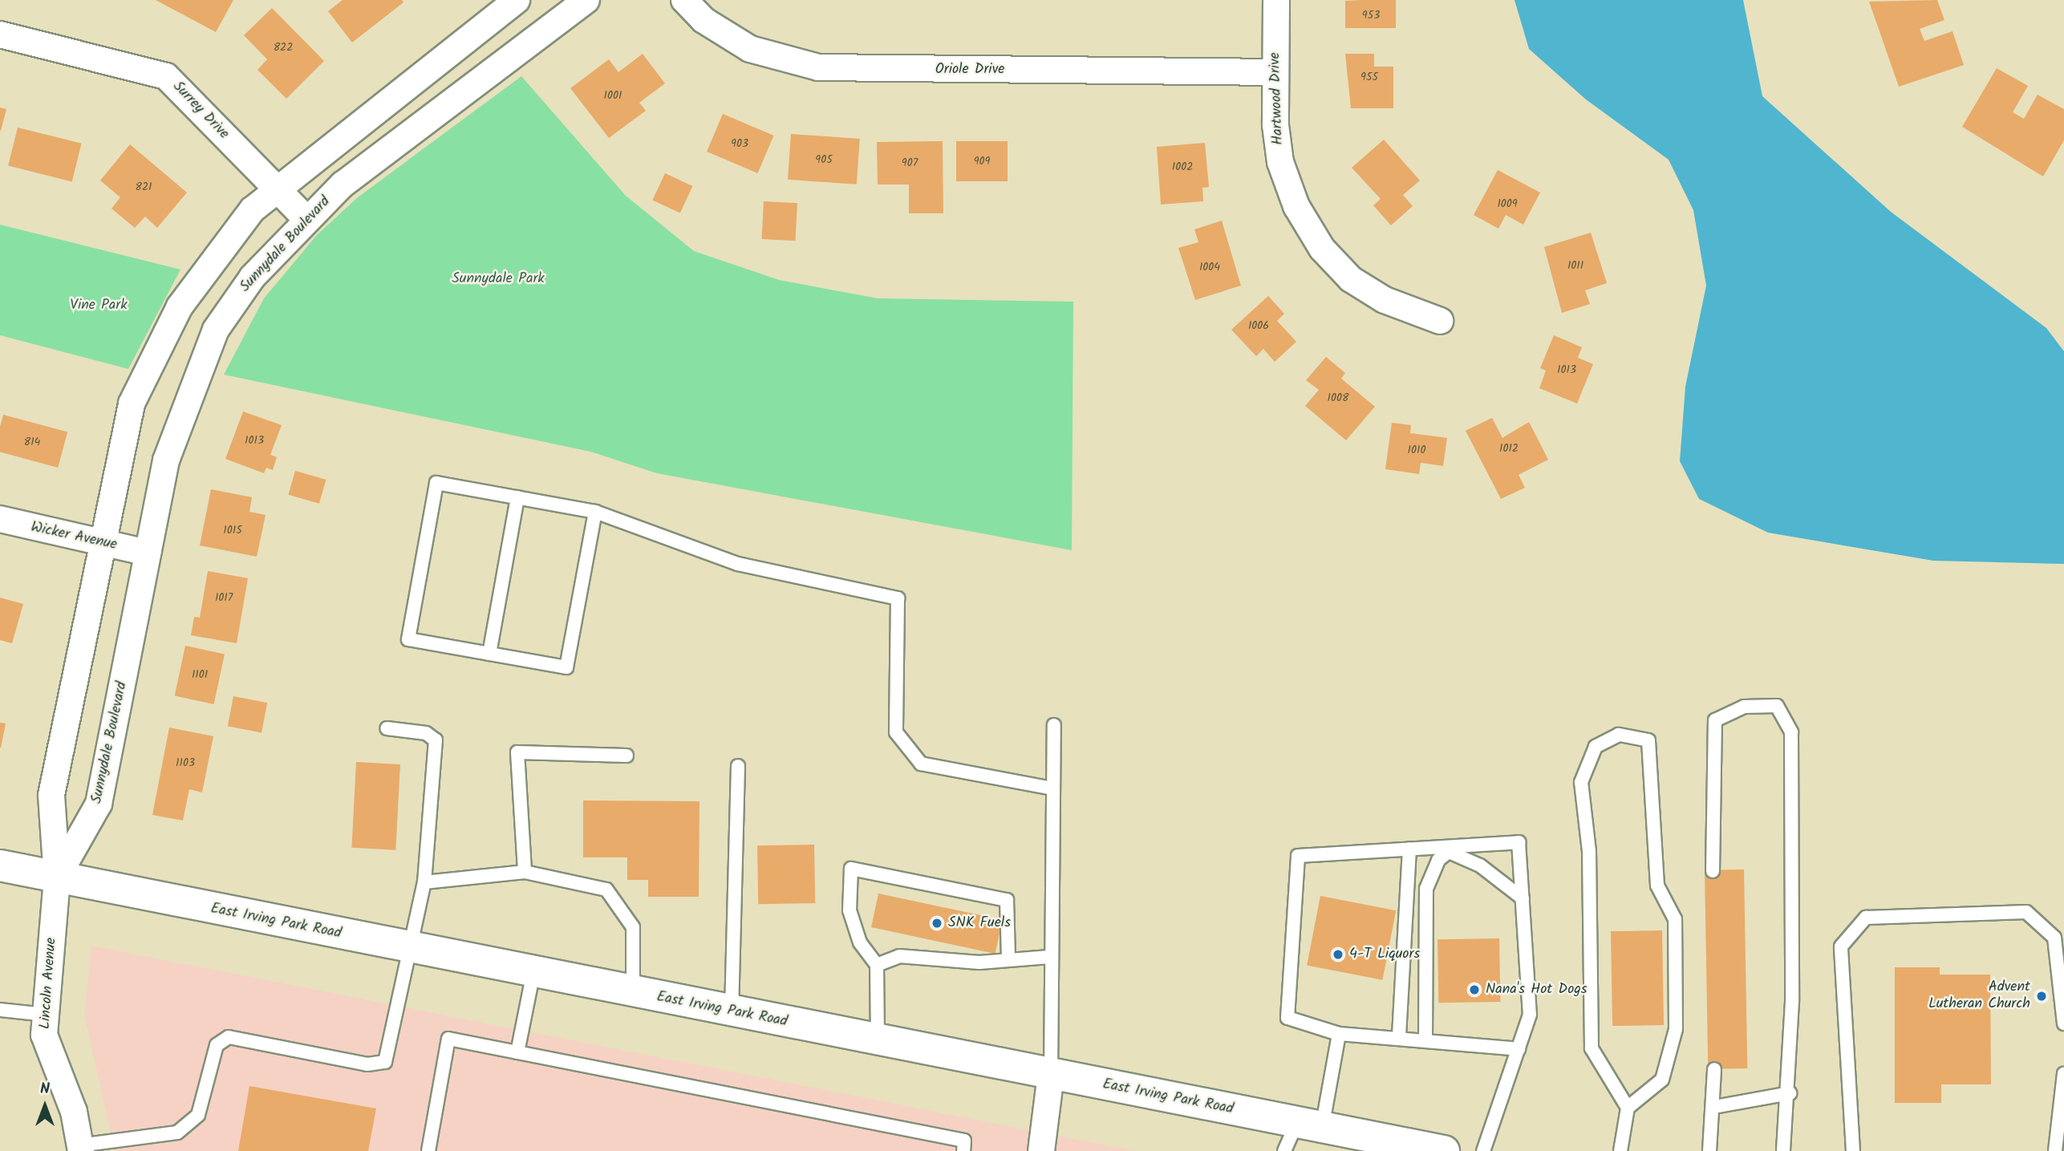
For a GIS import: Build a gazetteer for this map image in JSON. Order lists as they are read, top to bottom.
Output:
{
  "streets": {
    "main road": ["East Irving Park Road"],
    "street": [
      "Oriole Drive",
      "Hartwood Drive",
      "Surrey Drive",
      "Sunnydale Boulevard",
      "Wicker Avenue",
      "Lincoln Avenue"
    ]
  },
  "crossings": [
    ["Oriole Drive", "Hartwood Drive"],
    ["Surrey Drive", "Sunnydale Boulevard"],
    ["Sunnydale Boulevard", "Wicker Avenue"],
    ["Sunnydale Boulevard", "East Irving Park Road"],
    ["Sunnydale Boulevard", "Lincoln Avenue"],
    ["East Irving Park Road", "Lincoln Avenue"]
  ],
  "parks": ["Sunnydale Park", "Vine Park"],
  "places": [
    "SNK Fuels",
    "4-T Liquors",
    "Nana's Hot Dogs",
    "Advent Lutheran Church"
  ],
  "house_numbers": [
    "953",
    "822",
    "955",
    "1001",
    "903",
    "905",
    "909",
    "907",
    "1002",
    "821",
    "1009",
    "1011",
    "1004",
    "1006",
    "1013",
    "1008",
    "1013",
    "814",
    "1012",
    "1010",
    "1015",
    "1017",
    "1101",
    "1103"
  ],
  "north": "top"
}
